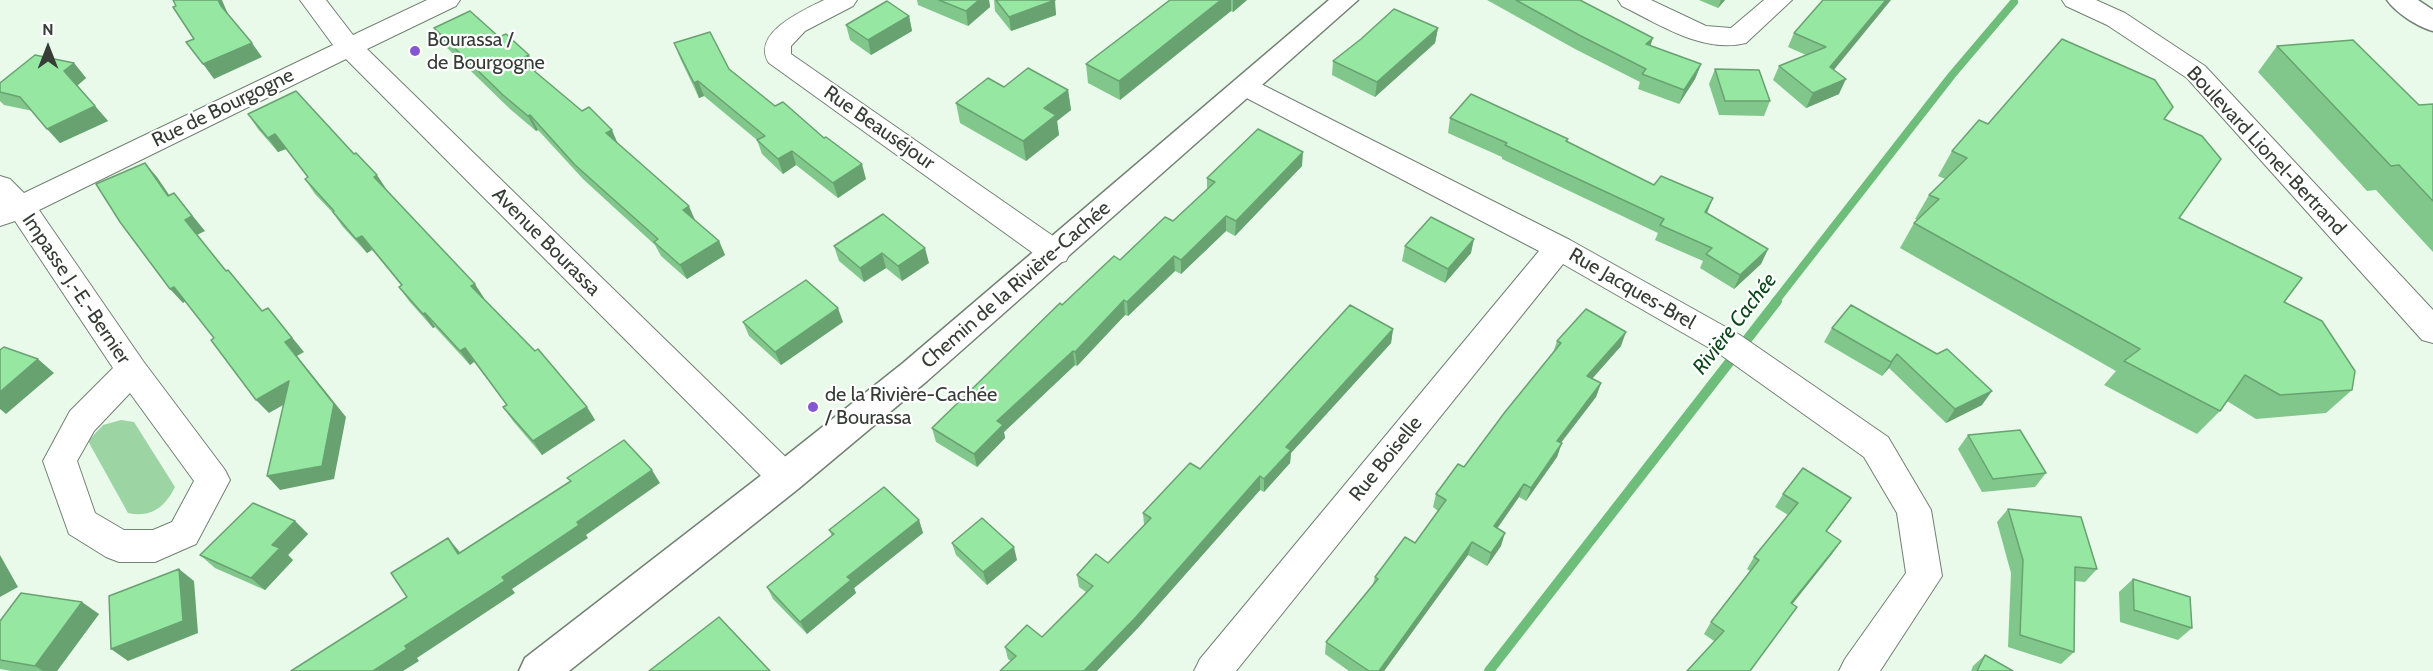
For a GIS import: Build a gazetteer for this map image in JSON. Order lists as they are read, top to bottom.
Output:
{
  "streets": {
    "main road": ["Chemin de la Rivière-Cachée"],
    "street": [
      "Rue de Bourgogne",
      "Rue Beauséjour",
      "Boulevard Lionel-Bertrand",
      "Avenue Bourassa",
      "Impasse J.-E.-Bernier",
      "Rue Jacques-Brel",
      "Rue Boiselle"
    ]
  },
  "crossings": [
    ["Rue de Bourgogne", "Avenue Bourassa"],
    ["Rue de Bourgogne", "Impasse J.-E.-Bernier"],
    ["Rue Beauséjour", "Chemin de la Rivière-Cachée"],
    ["Avenue Bourassa", "Chemin de la Rivière-Cachée"],
    ["Chemin de la Rivière-Cachée", "Rue Jacques-Brel"],
    ["Rue Jacques-Brel", "Rue Boiselle"]
  ],
  "water": ["Rivière Cachée"],
  "places": ["Bourassa / de Bourgogne", "de la Rivière-Cachée / Bourassa"],
  "north": "top"
}
